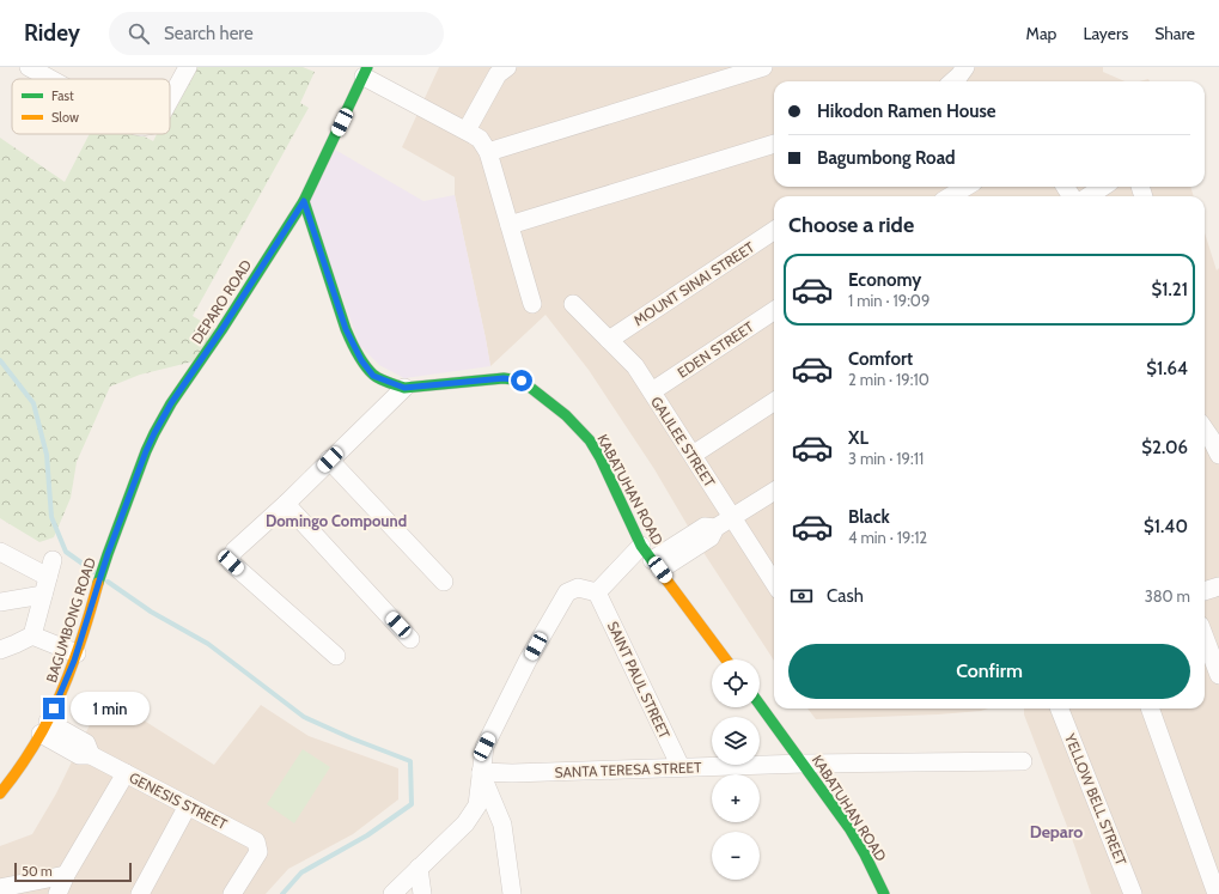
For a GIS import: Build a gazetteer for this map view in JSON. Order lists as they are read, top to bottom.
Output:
{
  "streets": {
    "street": [
      "MOUNT SINAI STREET",
      "DEPARO ROAD",
      "EDEN STREET",
      "GALILEE STREET",
      "KABATUHAN ROAD",
      "BAGUMBONG ROAD",
      "SAINT PAUL STREET",
      "SANTA TERESA STREET",
      "YELLOW BELL STREET",
      "GENESIS STREET"
    ]
  },
  "crossings": [
    ["MOUNT SINAI STREET", "GALILEE STREET"],
    ["DEPARO ROAD", "KABATUHAN ROAD"],
    ["DEPARO ROAD", "BAGUMBONG ROAD"],
    ["EDEN STREET", "GALILEE STREET"],
    ["KABATUHAN ROAD", "SANTA TERESA STREET"],
    ["BAGUMBONG ROAD", "GENESIS STREET"],
    ["SAINT PAUL STREET", "SANTA TERESA STREET"]
  ],
  "districts": ["Domingo Compound", "Deparo"],
  "legend": ["Fast", "Slow"],
  "scale_bar": "50 m",
  "page": {
    "header": "Ridey",
    "search": "Search here",
    "nav": ["Map", "Layers", "Share"],
    "banner": ["Hikodon Ramen House", "Bagumbong Road"],
    "heading": "Choose a ride",
    "list": [
      {
        "name": "Economy",
        "note": "1 min · 19:09",
        "value": "$1.21"
      },
      {
        "name": "Comfort",
        "note": "2 min · 19:10",
        "value": "$1.64"
      },
      {
        "name": "XL",
        "note": "3 min · 19:11",
        "value": "$2.06"
      },
      {
        "name": "Black",
        "note": "4 min · 19:12",
        "value": "$1.40"
      }
    ],
    "pay": ["Cash", "380 m"],
    "buttons": "Confirm",
    "map_buttons": ["+", "−"],
    "bubble": "1 min",
    "scale": "50 m"
  }
}
